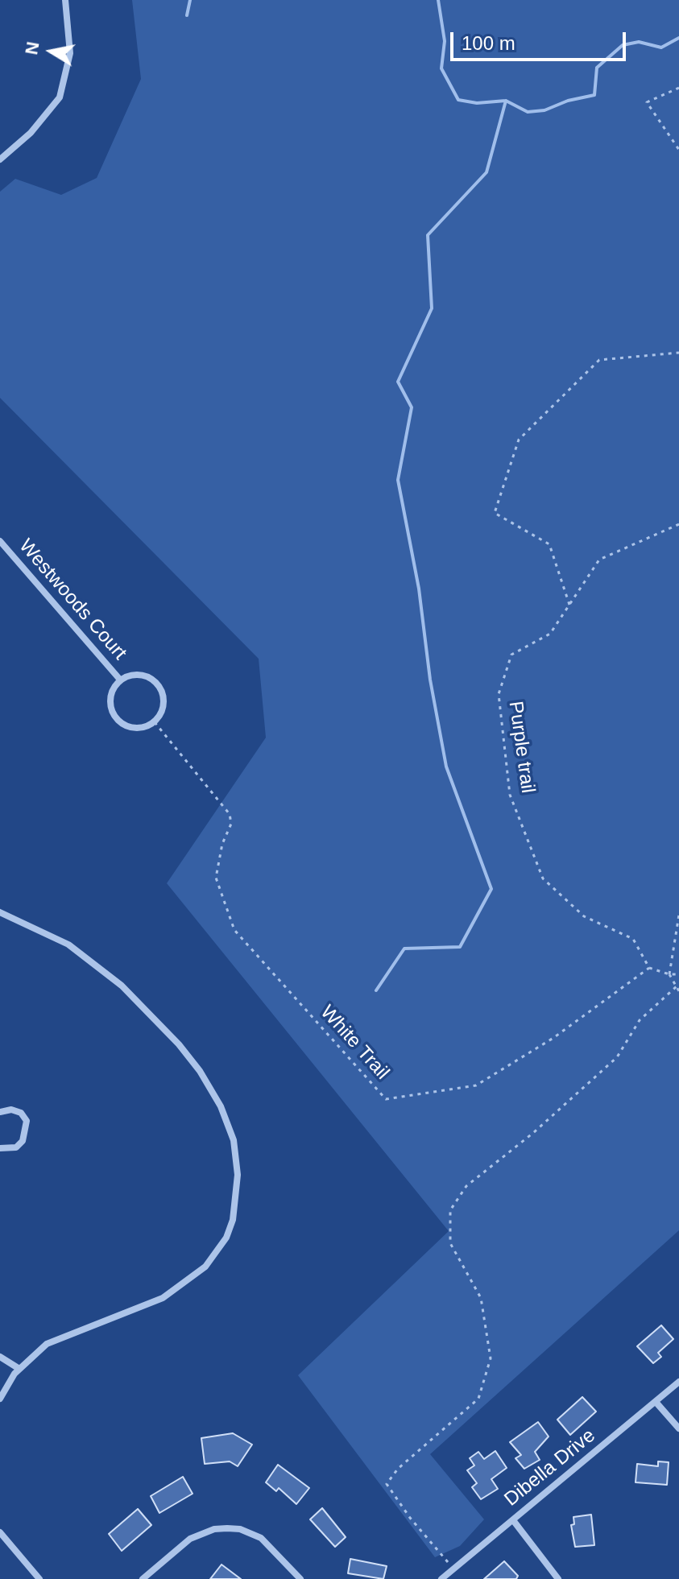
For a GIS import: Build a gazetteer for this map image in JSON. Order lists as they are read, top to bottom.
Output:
{
  "streets": {
    "street": ["Westwoods Court", "Dibella Drive"],
    "path": ["Purple trail", "White Trail"]
  },
  "crossings": [
    ["Westwoods Court", "White Trail"],
    ["Purple trail", "White Trail"]
  ],
  "scale_bar": "100 m",
  "north": "left"
}
